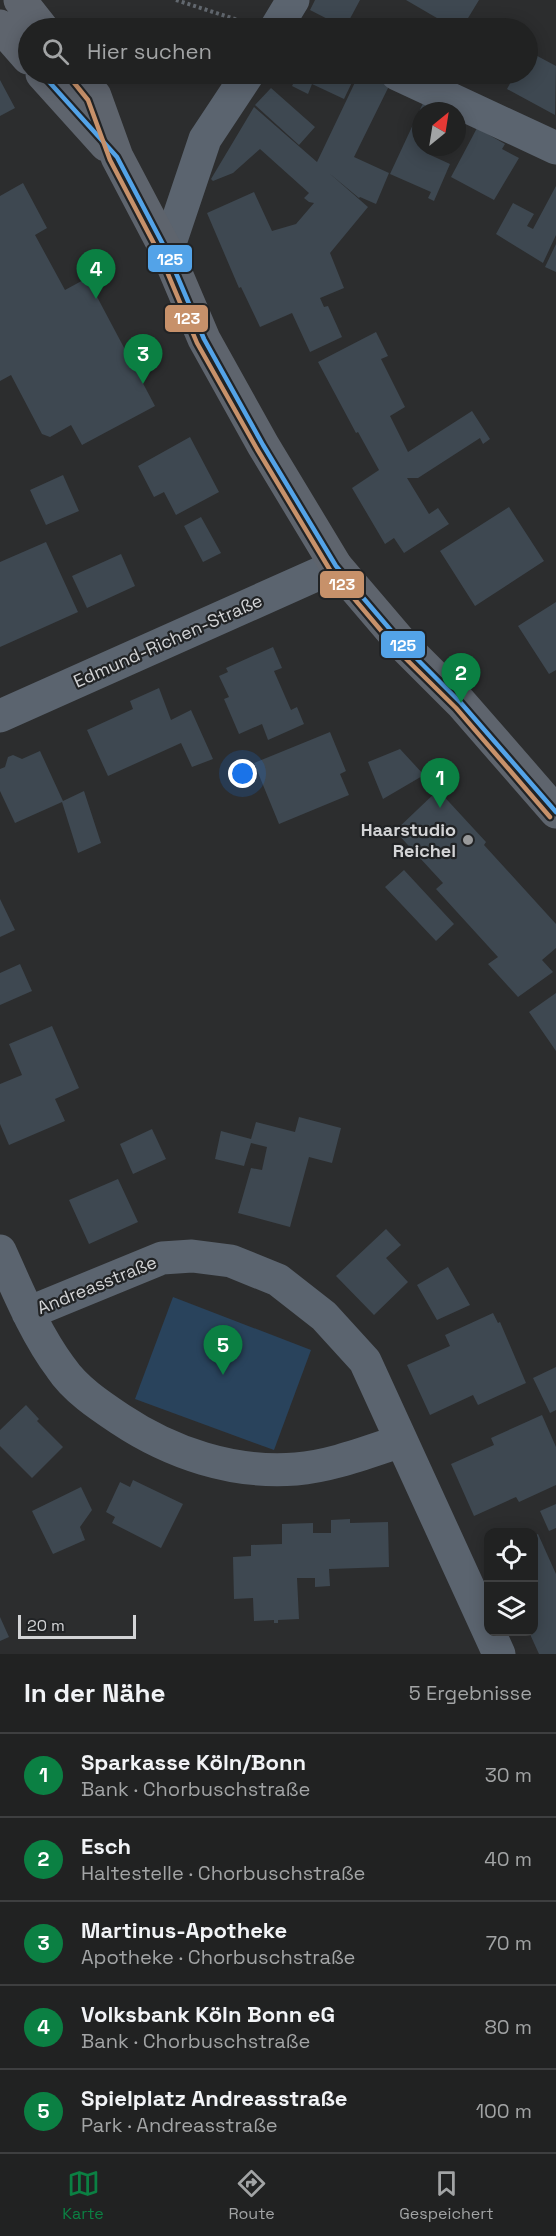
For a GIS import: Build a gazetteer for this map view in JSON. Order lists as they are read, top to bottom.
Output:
{
  "streets": {
    "street": ["Edmund-Richen-Straße", "Andreasstraße"]
  },
  "places": ["Haarstudio Reichel"],
  "lines": ["transit line 125", "transit line 123"],
  "scale_bar": "20 m",
  "north": "top right",
  "page": {
    "search": "Hier suchen",
    "pins": [
      "4",
      "3",
      "2",
      "1",
      "5"
    ],
    "scale": "20 m",
    "heading": ["In der Nähe", "5 Ergebnisse"],
    "list": [
      {
        "mark": "1",
        "name": "Sparkasse Köln/Bonn",
        "note": "Bank · Chorbuschstraße",
        "value": "30 m"
      },
      {
        "mark": "2",
        "name": "Esch",
        "note": "Haltestelle · Chorbuschstraße",
        "value": "40 m"
      },
      {
        "mark": "3",
        "name": "Martinus-Apotheke",
        "note": "Apotheke · Chorbuschstraße",
        "value": "70 m"
      },
      {
        "mark": "4",
        "name": "Volksbank Köln Bonn eG",
        "note": "Bank · Chorbuschstraße",
        "value": "80 m"
      },
      {
        "mark": "5",
        "name": "Spielplatz Andreasstraße",
        "note": "Park · Andreasstraße",
        "value": "100 m"
      }
    ],
    "nav": ["Karte", "Route", "Gespeichert"]
  }
}
